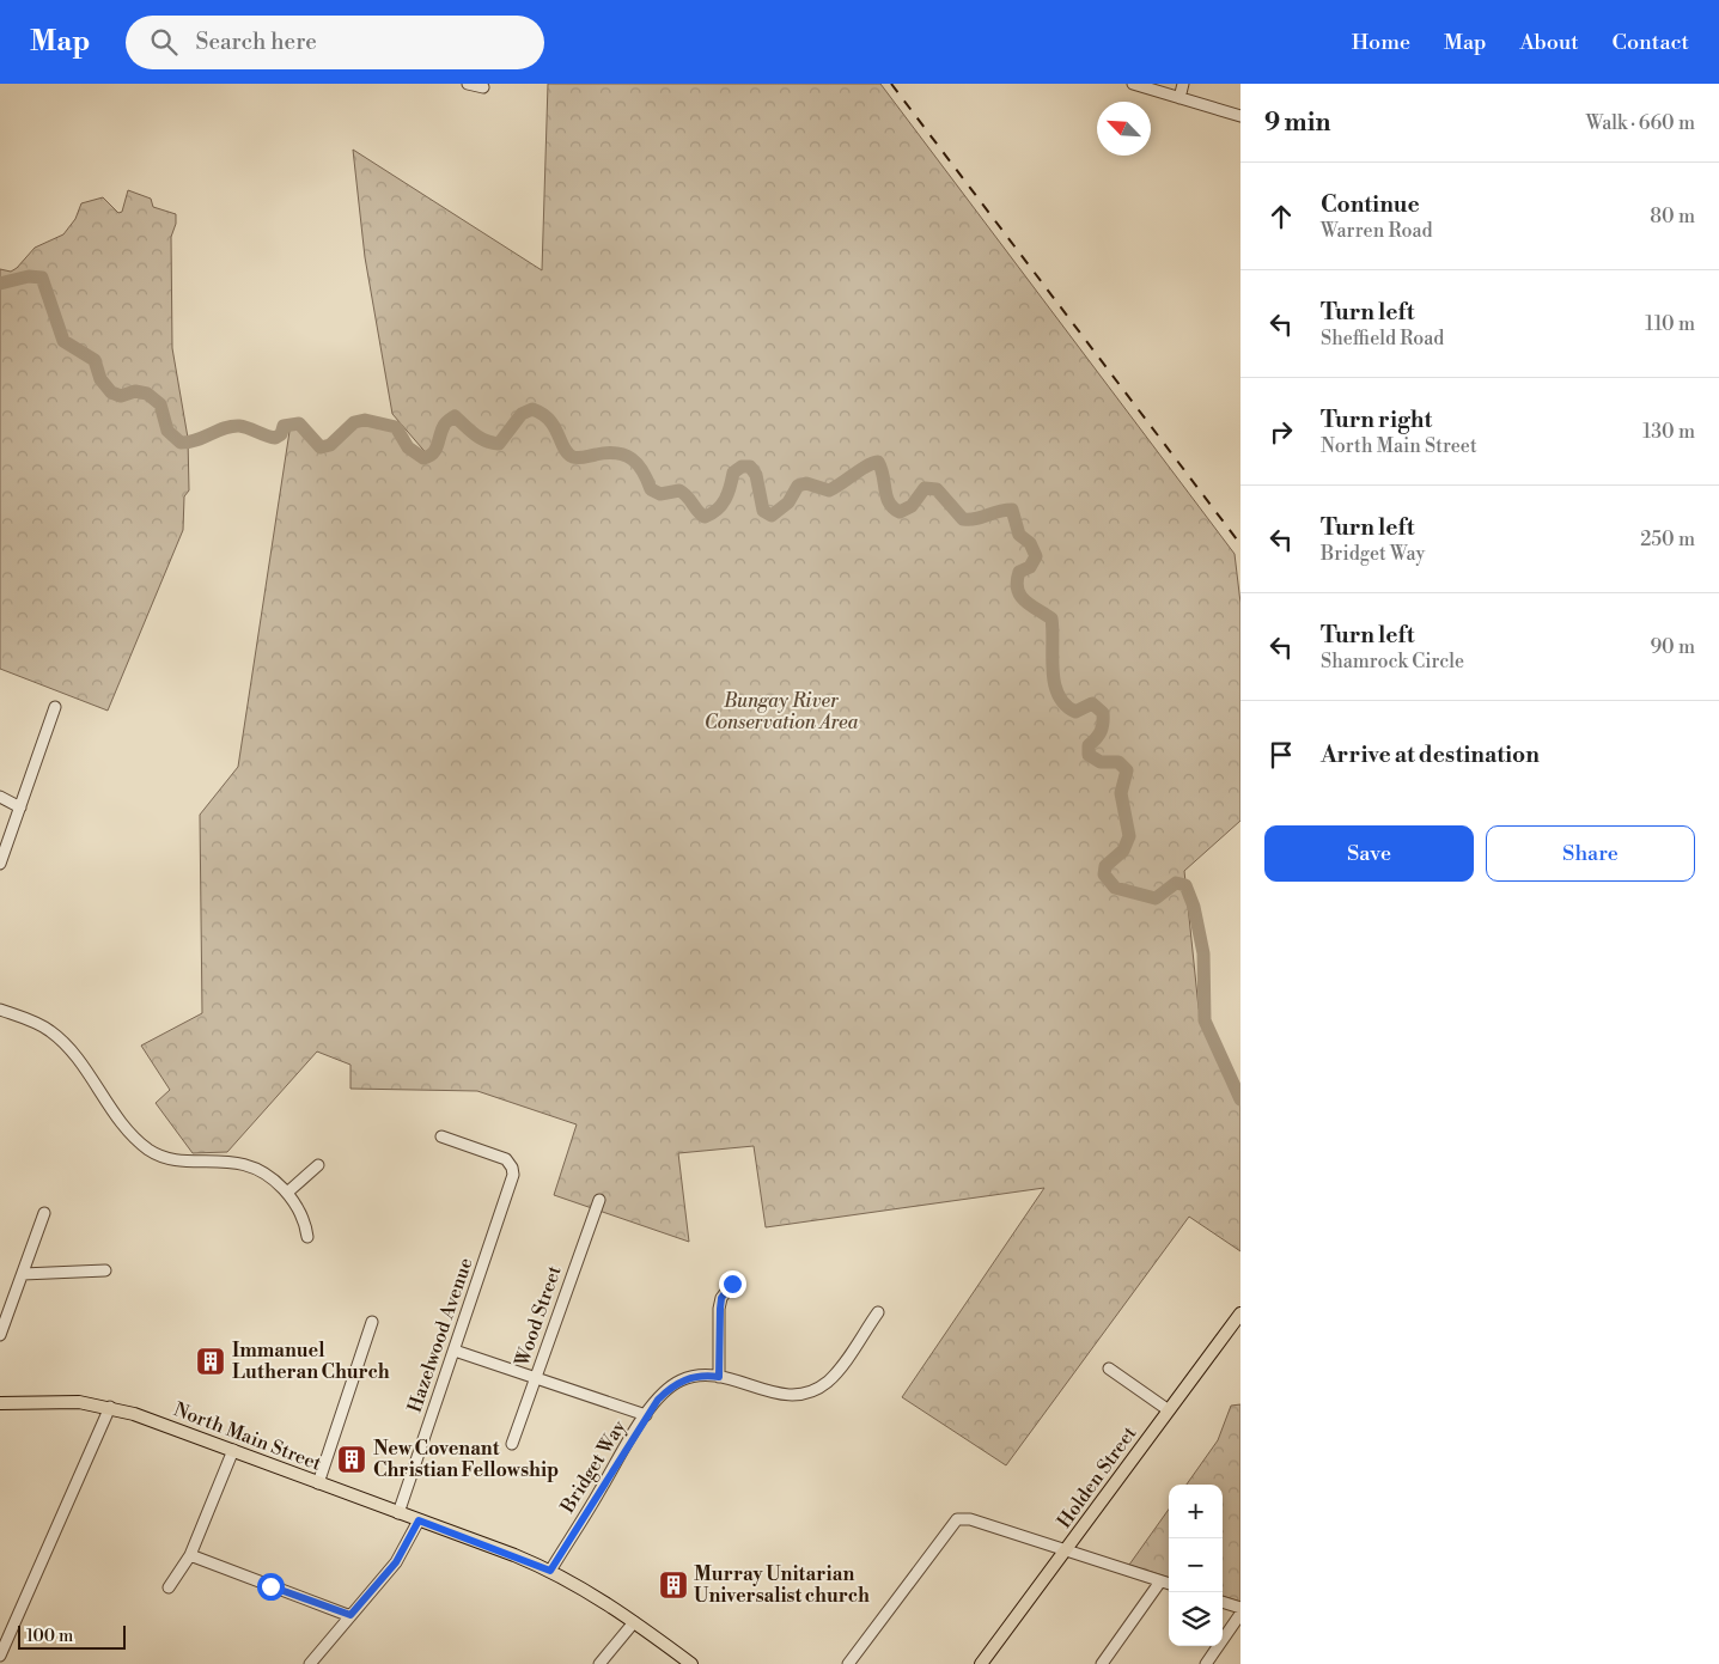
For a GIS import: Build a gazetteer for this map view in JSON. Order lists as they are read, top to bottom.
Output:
{
  "streets": {
    "main road": ["North Main Street", "Holden Street"],
    "street": ["Wood Street", "Hazelwood Avenue", "Bridget Way"]
  },
  "crossings": [
    ["Hazelwood Avenue", "North Main Street"],
    ["North Main Street", "Bridget Way"]
  ],
  "parks": ["Bungay River Conservation Area"],
  "places": {
    "building": ["Immanuel Lutheran Church", "New Covenant Christian Fellowship", "Murray Unitarian Universalist church"]
  },
  "scale_bar": "100 m",
  "north": "top left",
  "page": {
    "header": "Map",
    "search": "Search here",
    "nav": [
      "Home",
      "Map",
      "About",
      "Contact"
    ],
    "heading": ["9 min", "Walk · 660 m"],
    "list": [
      ["Continue", "Warren Road", "80 m"],
      ["Turn left", "Sheffield Road", "110 m"],
      ["Turn right", "North Main Street", "130 m"],
      ["Turn left", "Bridget Way", "250 m"],
      ["Turn left", "Shamrock Circle", "90 m"],
      "Arrive at destination"
    ],
    "buttons": ["Save", "Share"],
    "map_buttons": ["+", "−"],
    "scale": "100 m"
  }
}
